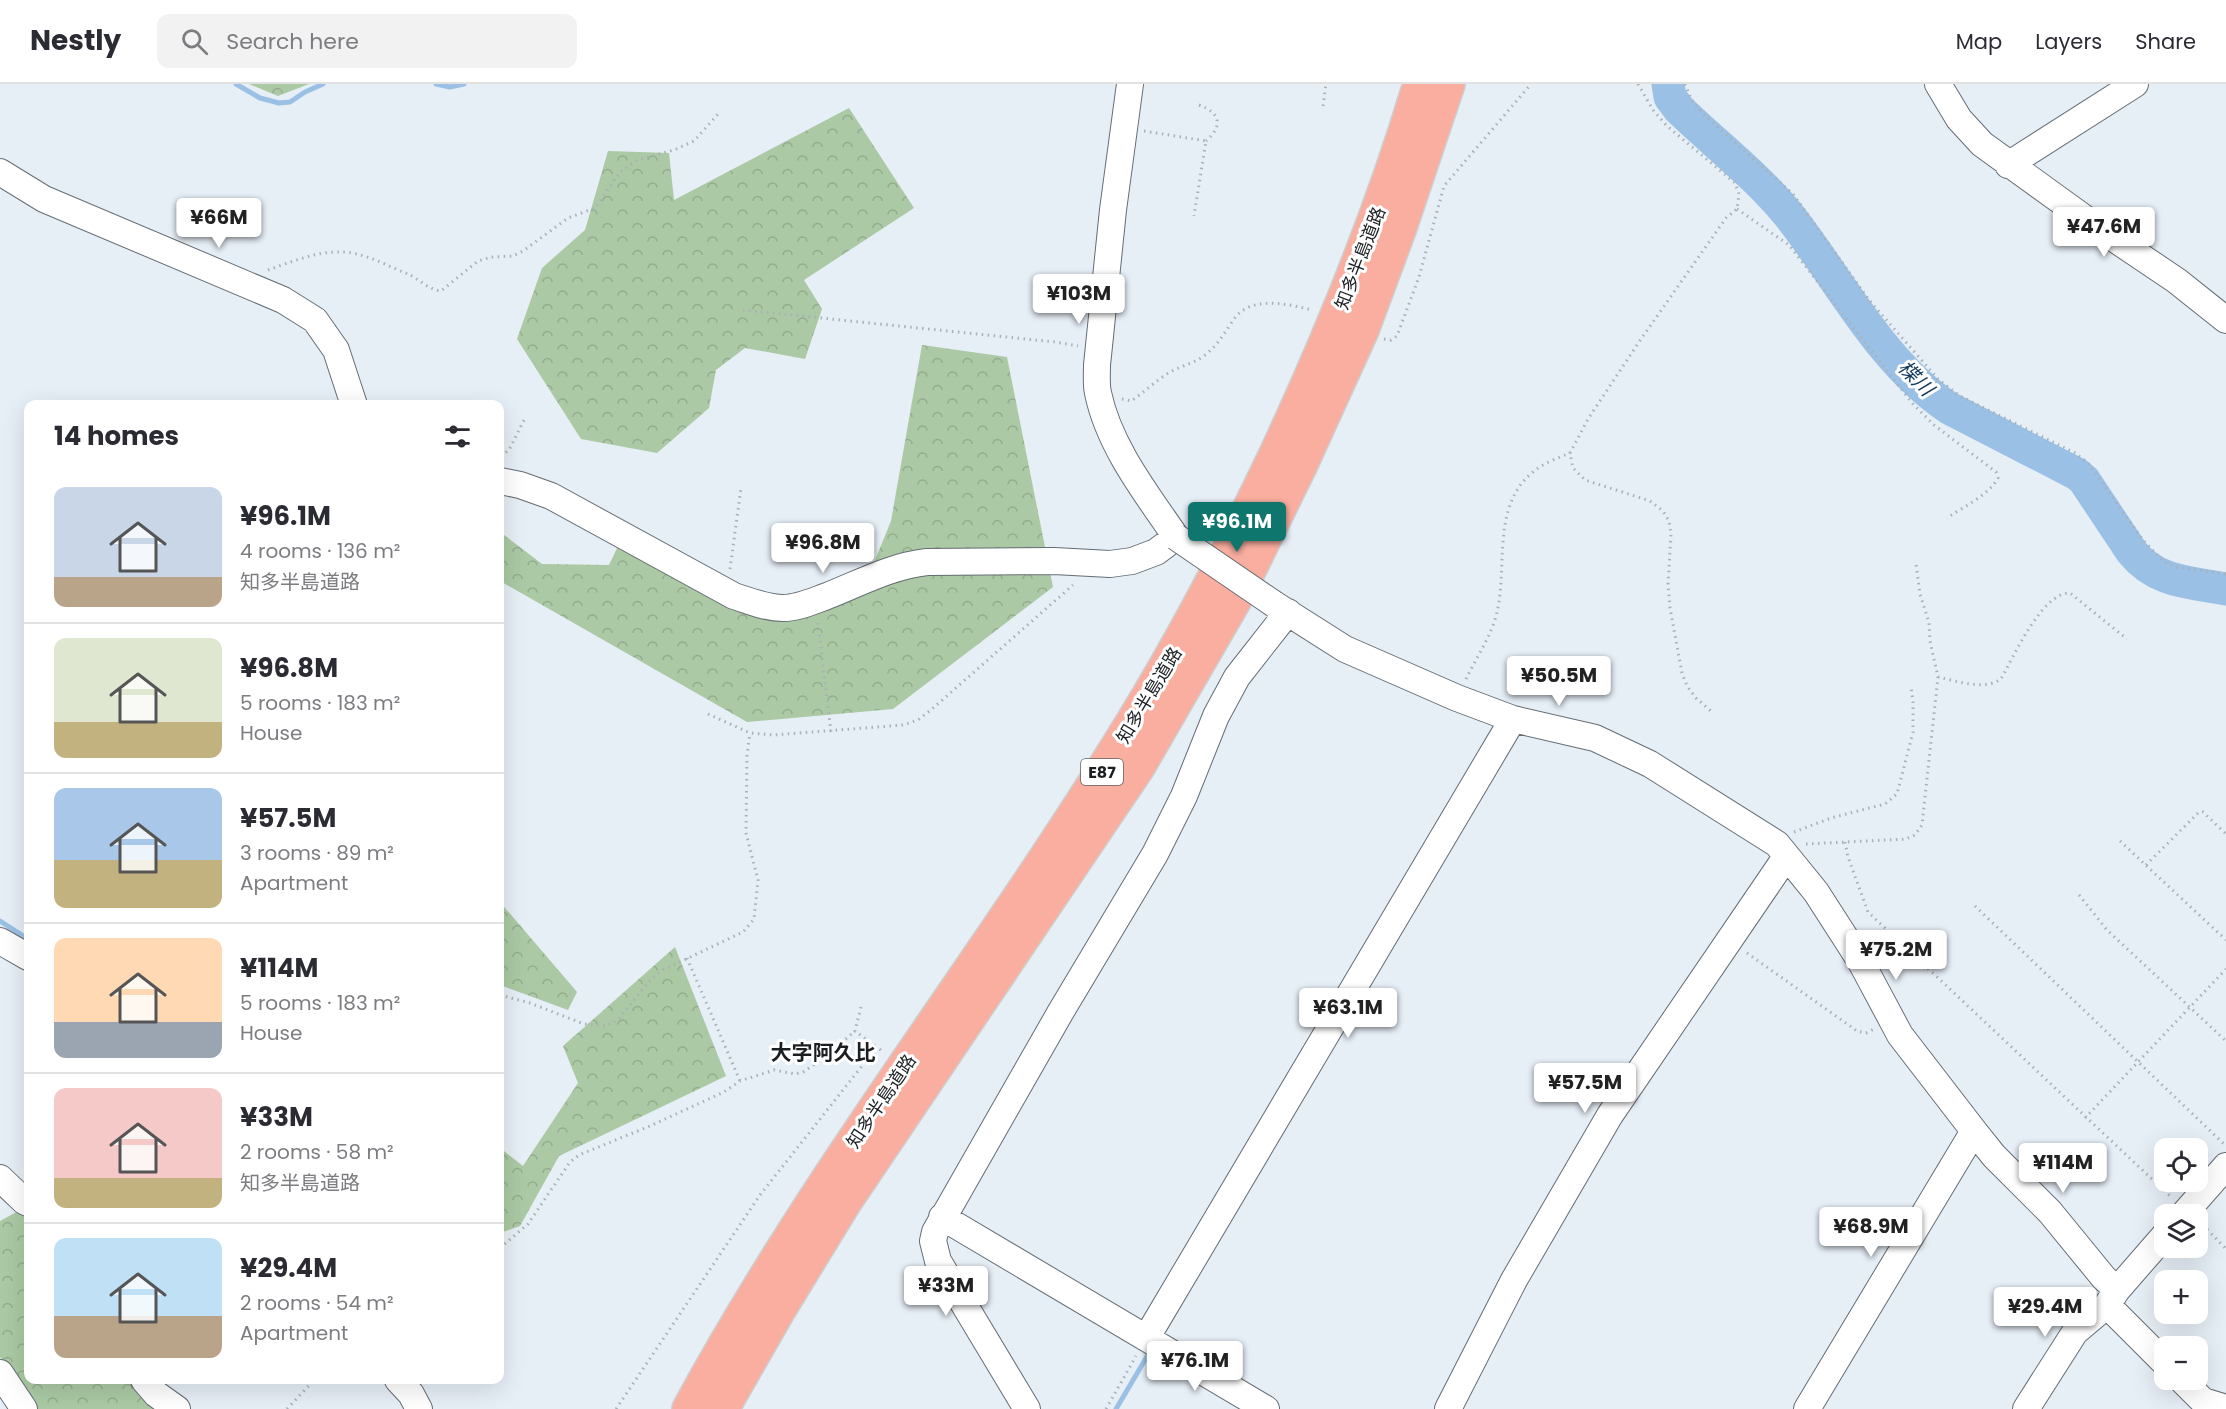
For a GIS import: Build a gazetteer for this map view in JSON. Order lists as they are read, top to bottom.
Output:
{
  "streets": {
    "highway": ["知多半島道路", "E87"]
  },
  "districts": ["大字阿久比"],
  "water": ["楪川"],
  "page": {
    "header": "Nestly",
    "search": "Search here",
    "nav": ["Map", "Layers", "Share"],
    "price": [
      "¥66M",
      "¥47.6M",
      "¥103M",
      "¥96.1M",
      "¥96.8M",
      "¥50.5M",
      "¥75.2M",
      "¥63.1M",
      "¥57.5M",
      "¥114M",
      "¥68.9M",
      "¥33M",
      "¥29.4M",
      "¥76.1M"
    ],
    "heading": "14 homes",
    "list": [
      {
        "name": "¥96.1M",
        "note": "4 rooms · 136 m² · 知多半島道路"
      },
      {
        "name": "¥96.8M",
        "note": "5 rooms · 183 m² · House"
      },
      {
        "name": "¥57.5M",
        "note": "3 rooms · 89 m² · Apartment"
      },
      {
        "name": "¥114M",
        "note": "5 rooms · 183 m² · House"
      },
      {
        "name": "¥33M",
        "note": "2 rooms · 58 m² · 知多半島道路"
      },
      {
        "name": "¥29.4M",
        "note": "2 rooms · 54 m² · Apartment"
      }
    ],
    "map_buttons": ["+", "−"]
  }
}
